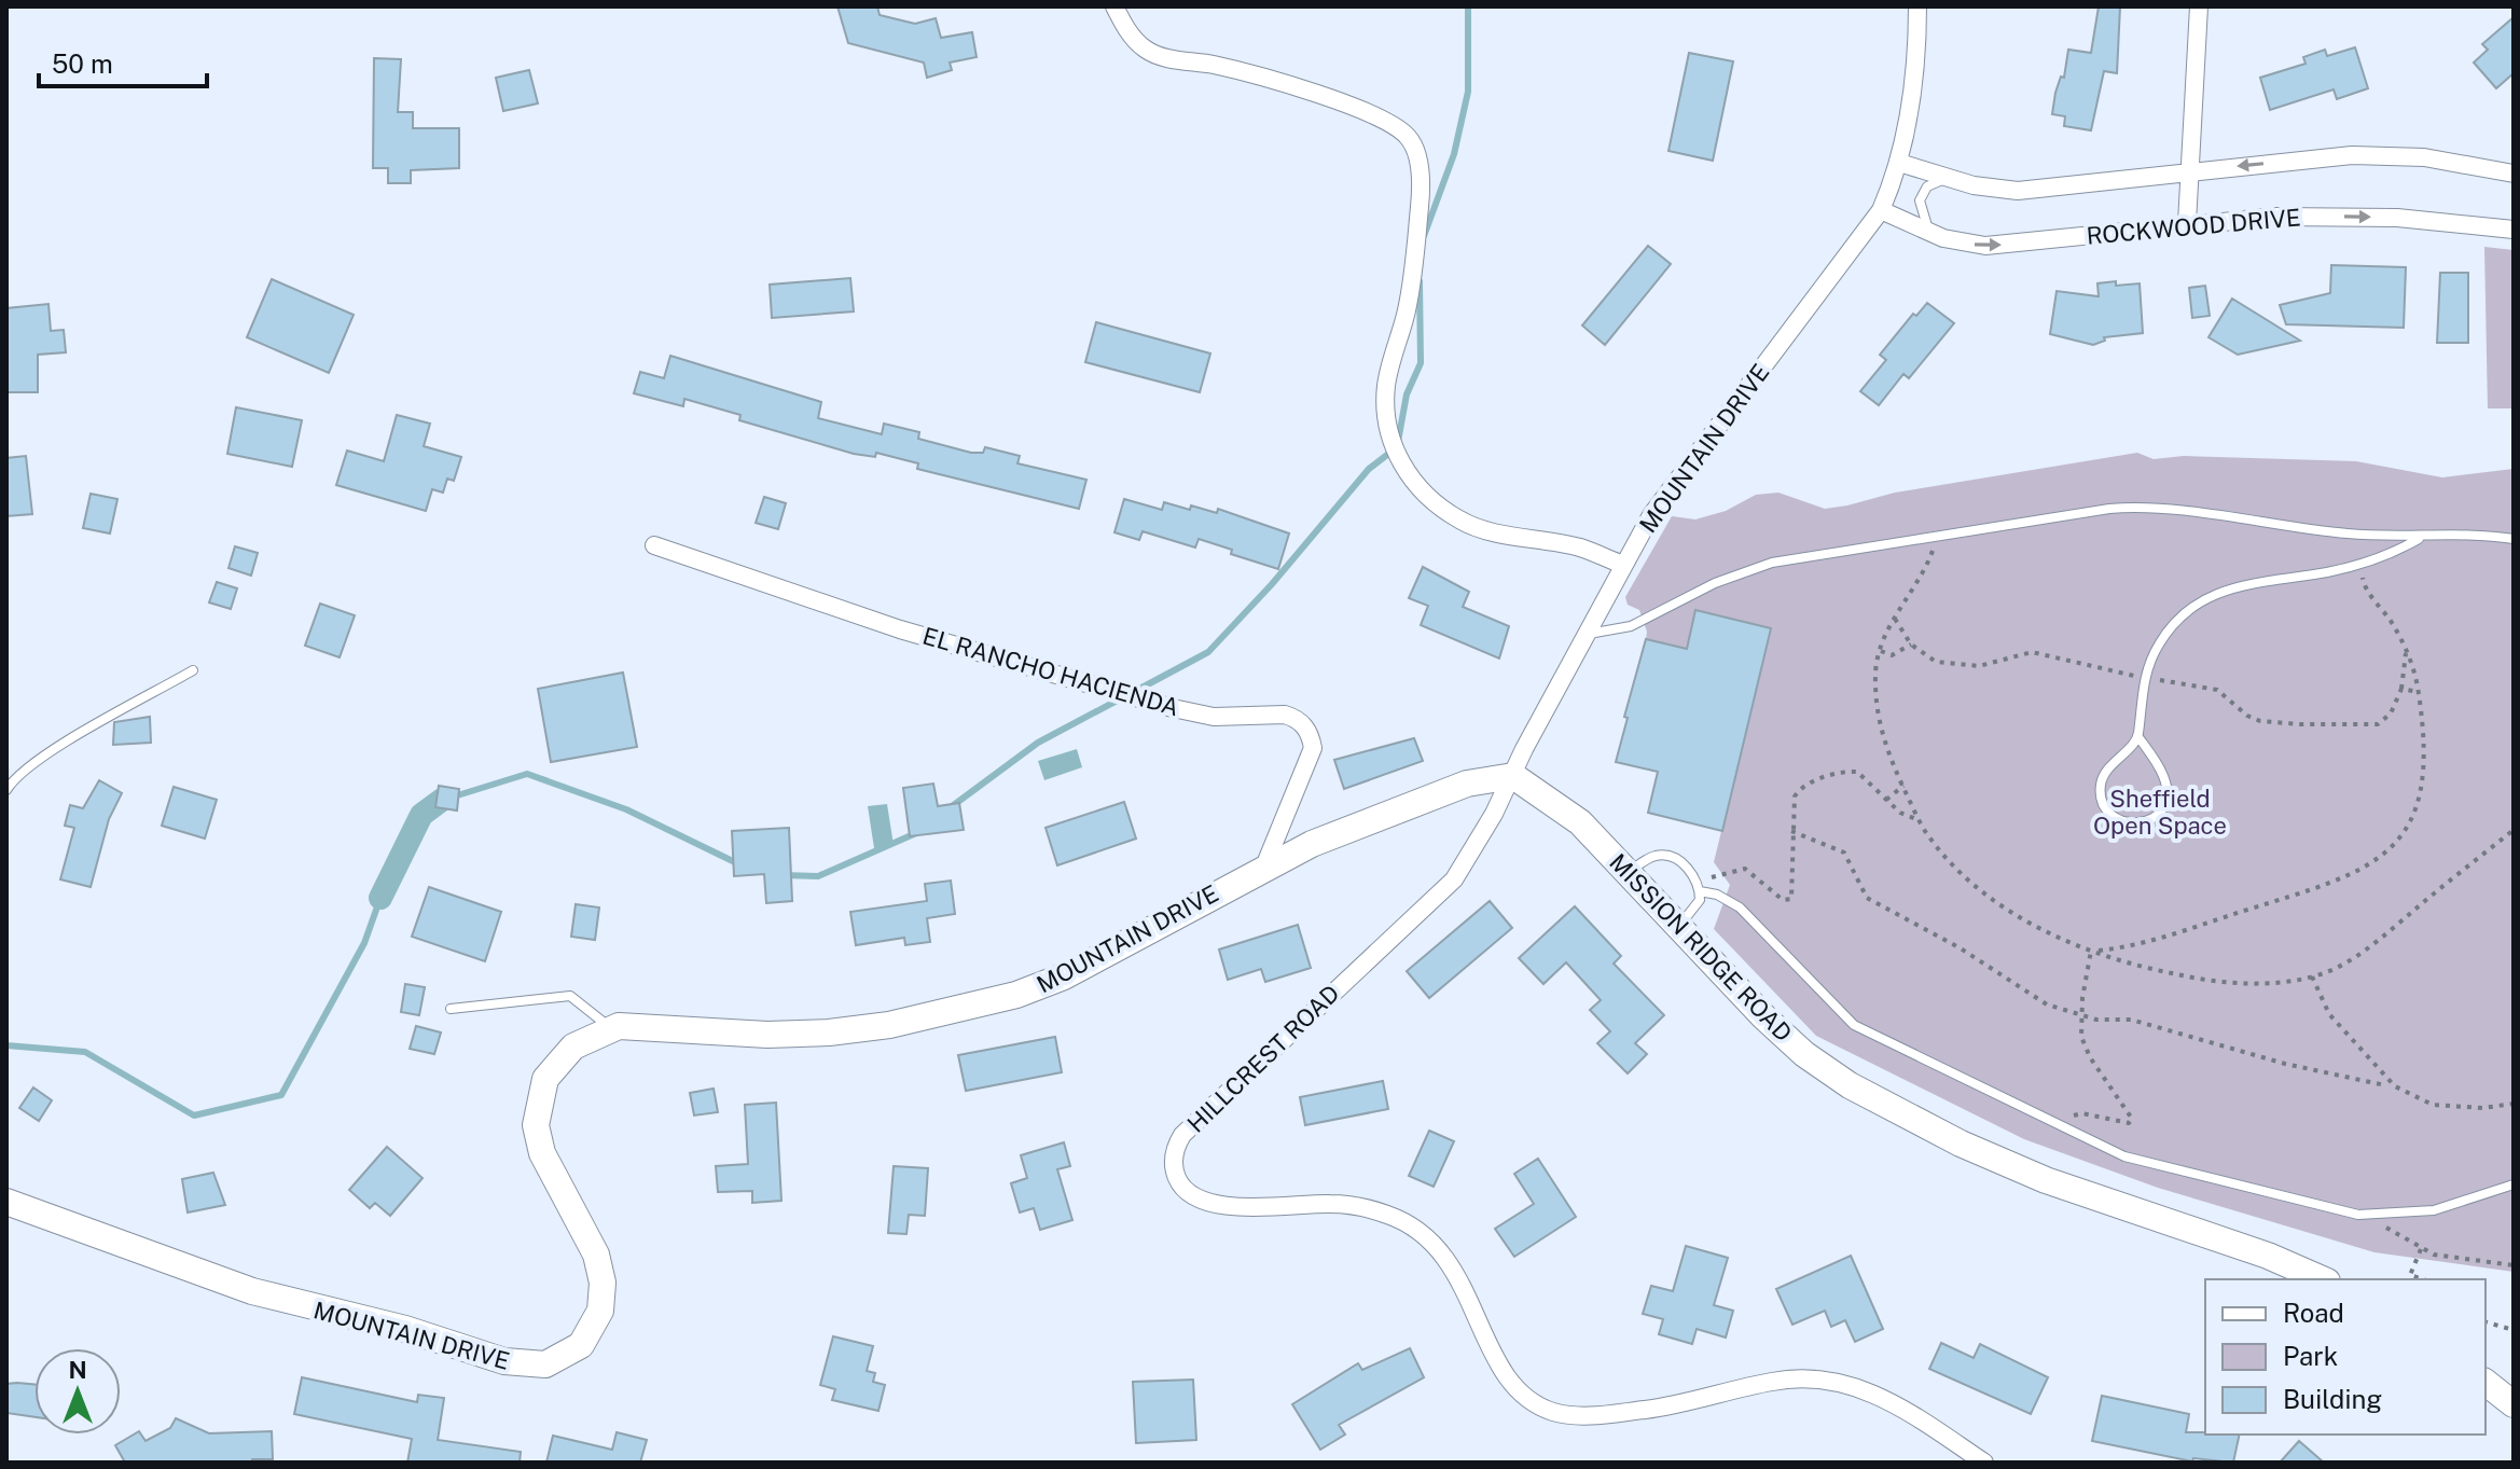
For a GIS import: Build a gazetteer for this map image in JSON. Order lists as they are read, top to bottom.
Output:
{
  "streets": {
    "main road": ["MOUNTAIN DRIVE", "MISSION RIDGE ROAD"],
    "street": ["ROCKWOOD DRIVE", "EL RANCHO HACIENDA", "HILLCREST ROAD"]
  },
  "crossings": [
    ["ROCKWOOD DRIVE", "MOUNTAIN DRIVE"],
    ["MOUNTAIN DRIVE", "EL RANCHO HACIENDA"],
    ["MOUNTAIN DRIVE", "MISSION RIDGE ROAD"],
    ["MOUNTAIN DRIVE", "HILLCREST ROAD"],
    ["MISSION RIDGE ROAD", "HILLCREST ROAD"]
  ],
  "parks": ["Sheffield Open Space"],
  "legend": ["Road", "Park", "Building"],
  "scale_bar": "50 m",
  "north": "top"
}
